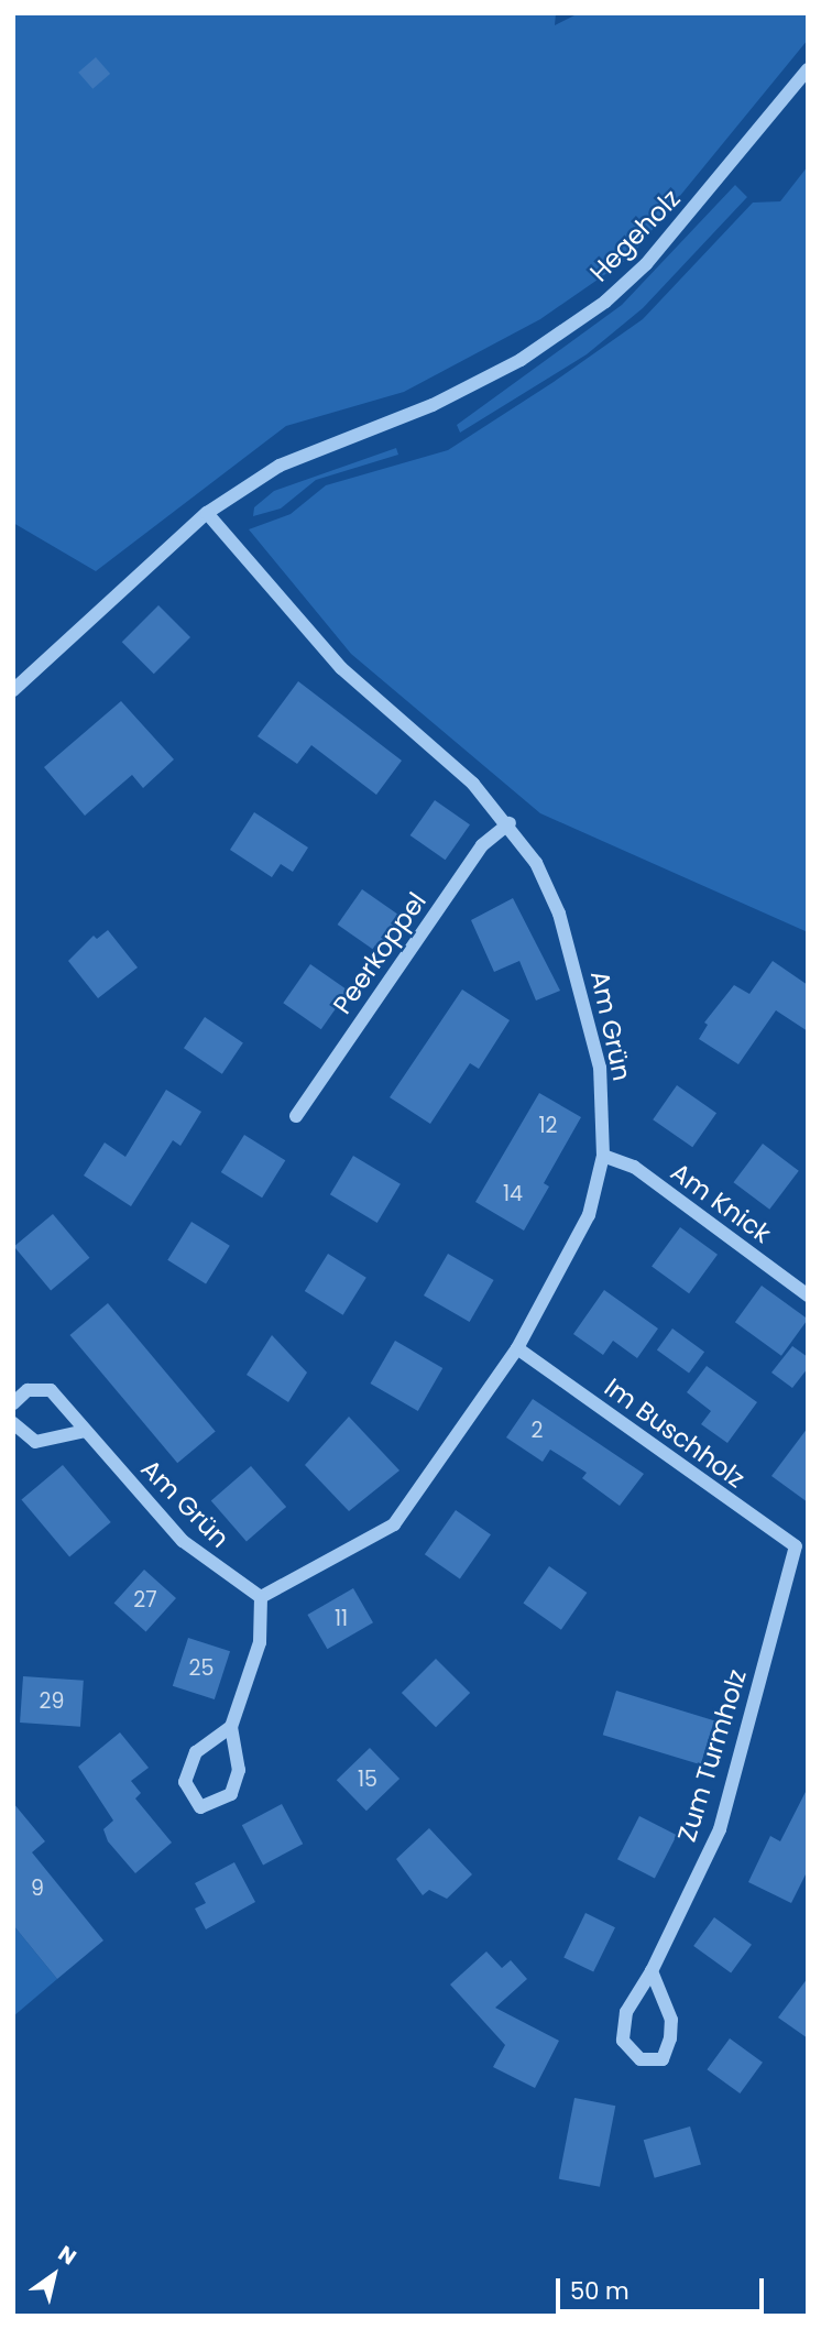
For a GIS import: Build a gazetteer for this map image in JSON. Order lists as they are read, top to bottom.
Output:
{
  "streets": {
    "street": [
      "Hegeholz",
      "Peerkoppel",
      "Am Grün",
      "Am Knick",
      "Im Buschholz",
      "Zum Turmholz"
    ]
  },
  "crossings": [
    ["Hegeholz", "Am Grün"],
    ["Peerkoppel", "Am Grün"],
    ["Am Grün", "Am Knick"],
    ["Am Grün", "Im Buschholz"],
    ["Im Buschholz", "Zum Turmholz"]
  ],
  "house_numbers": [
    "12",
    "14",
    "2",
    "27",
    "11",
    "25",
    "29",
    "15",
    "9"
  ],
  "scale_bar": "50 m",
  "north": "top right"
}
